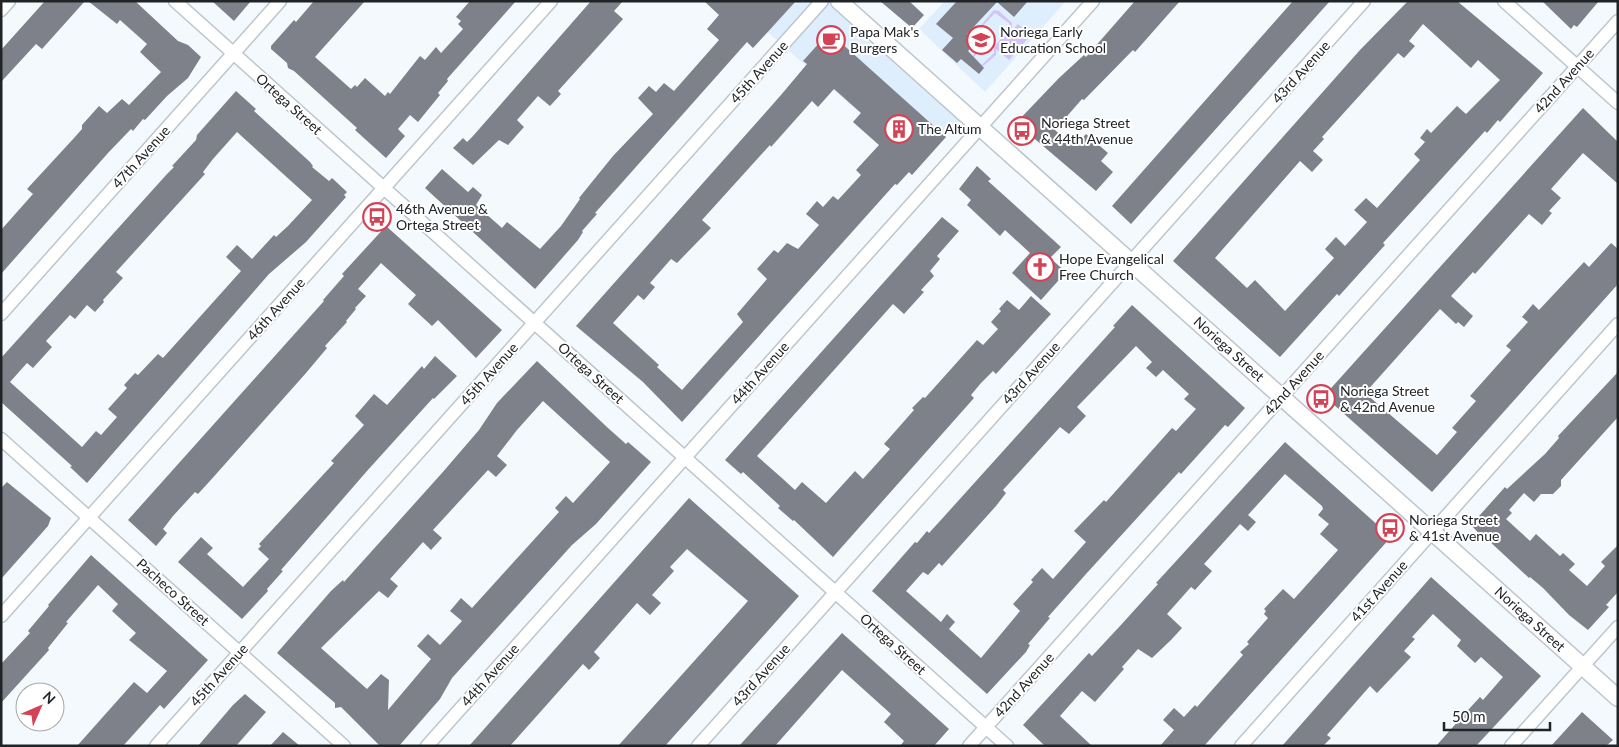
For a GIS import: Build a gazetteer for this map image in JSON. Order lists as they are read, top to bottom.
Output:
{
  "streets": {
    "street": [
      "45th Avenue",
      "43rd Avenue",
      "42nd Avenue",
      "Ortega Street",
      "47th Avenue",
      "46th Avenue",
      "Noriega Street",
      "44th Avenue",
      "41st Avenue",
      "Pacheco Street"
    ]
  },
  "crossings": [
    ["45th Avenue", "Ortega Street"],
    ["45th Avenue", "Pacheco Street"],
    ["43rd Avenue", "Ortega Street"],
    ["43rd Avenue", "Noriega Street"],
    ["42nd Avenue", "Ortega Street"],
    ["42nd Avenue", "Noriega Street"],
    ["Ortega Street", "47th Avenue"],
    ["Ortega Street", "46th Avenue"],
    ["Ortega Street", "44th Avenue"],
    ["46th Avenue", "Pacheco Street"],
    ["Noriega Street", "44th Avenue"],
    ["Noriega Street", "41st Avenue"]
  ],
  "places": {
    "cafe": ["Papa Mak's Burgers"],
    "school or university": ["Noriega Early Education School"],
    "building": ["The Altum"],
    "bus stop": [
      "Noriega Street & 44th Avenue",
      "46th Avenue & Ortega Street",
      "Noriega Street & 42nd Avenue",
      "Noriega Street & 41st Avenue"
    ],
    "church": ["Hope Evangelical Free Church"]
  },
  "scale_bar": "50 m",
  "north": "top right"
}
